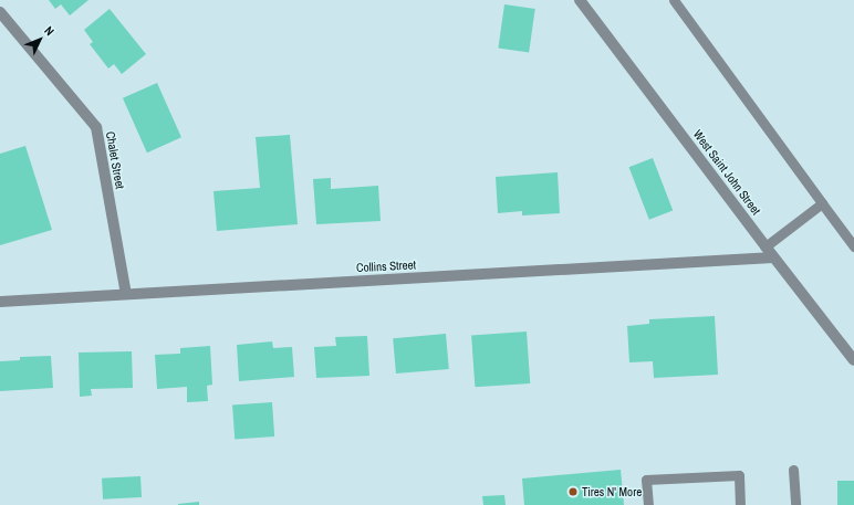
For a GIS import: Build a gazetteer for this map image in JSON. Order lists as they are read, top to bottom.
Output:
{
  "streets": {
    "street": ["Chalet Street", "West Saint John Street", "Collins Street"]
  },
  "crossings": [
    ["Chalet Street", "Collins Street"],
    ["West Saint John Street", "Collins Street"]
  ],
  "places": ["Tires N' More"],
  "north": "top right"
}
